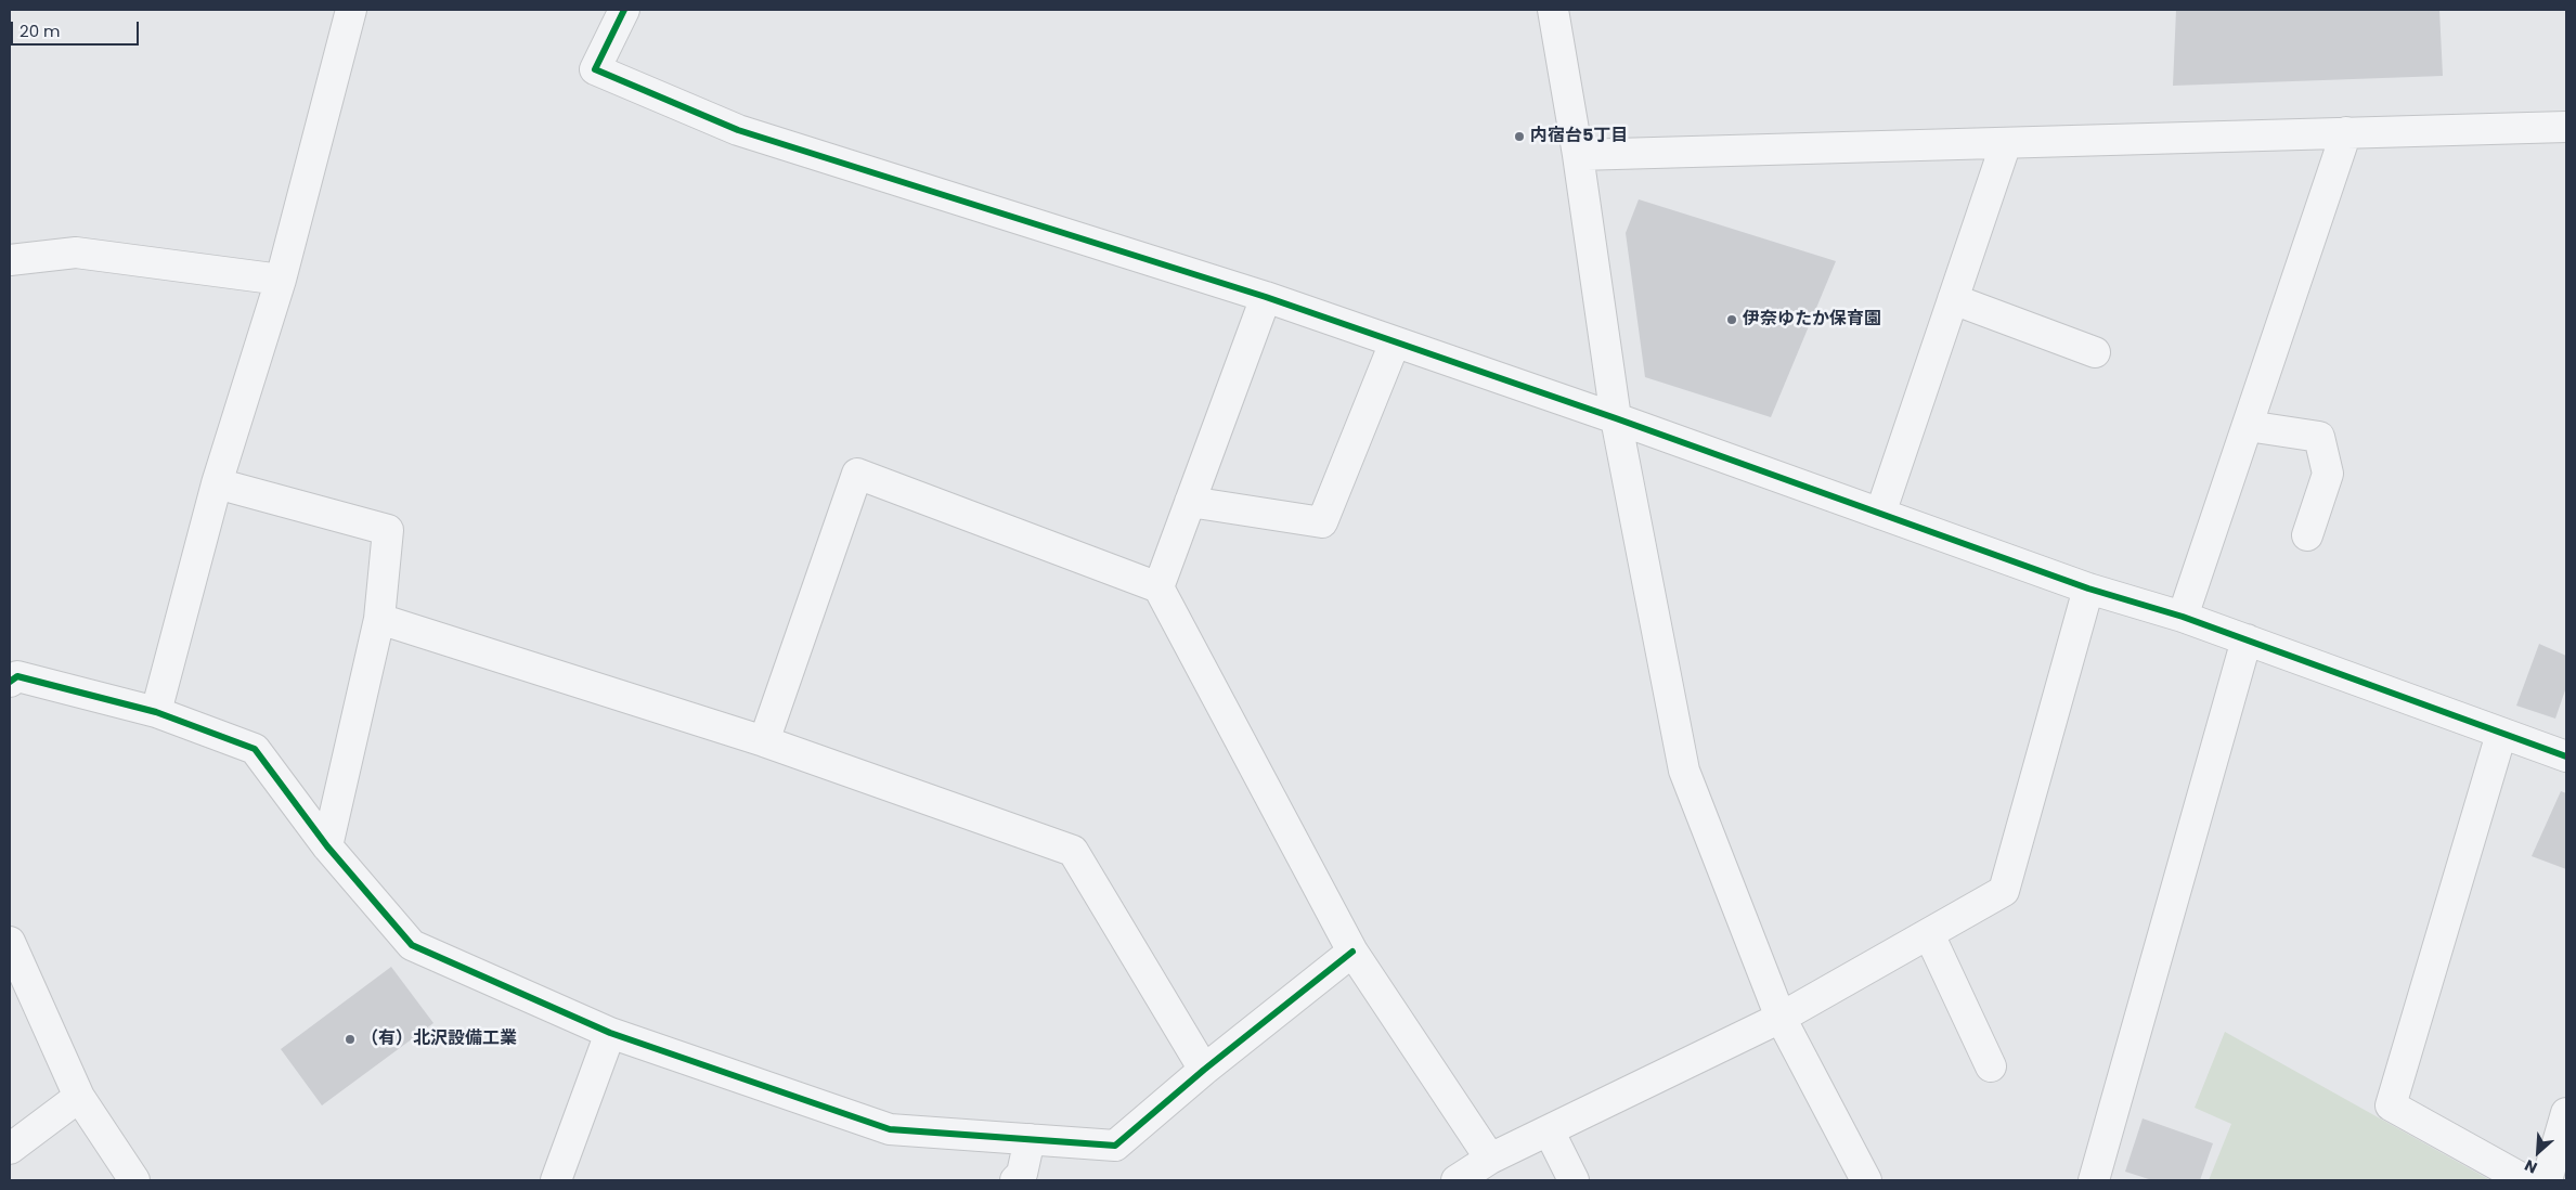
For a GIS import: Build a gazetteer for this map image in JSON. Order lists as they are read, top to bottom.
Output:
{
  "places": ["内宿台5丁目", "伊奈ゆたか保育園", "（有）北沢設備工業"],
  "scale_bar": "20 m",
  "north": "bottom left"
}
